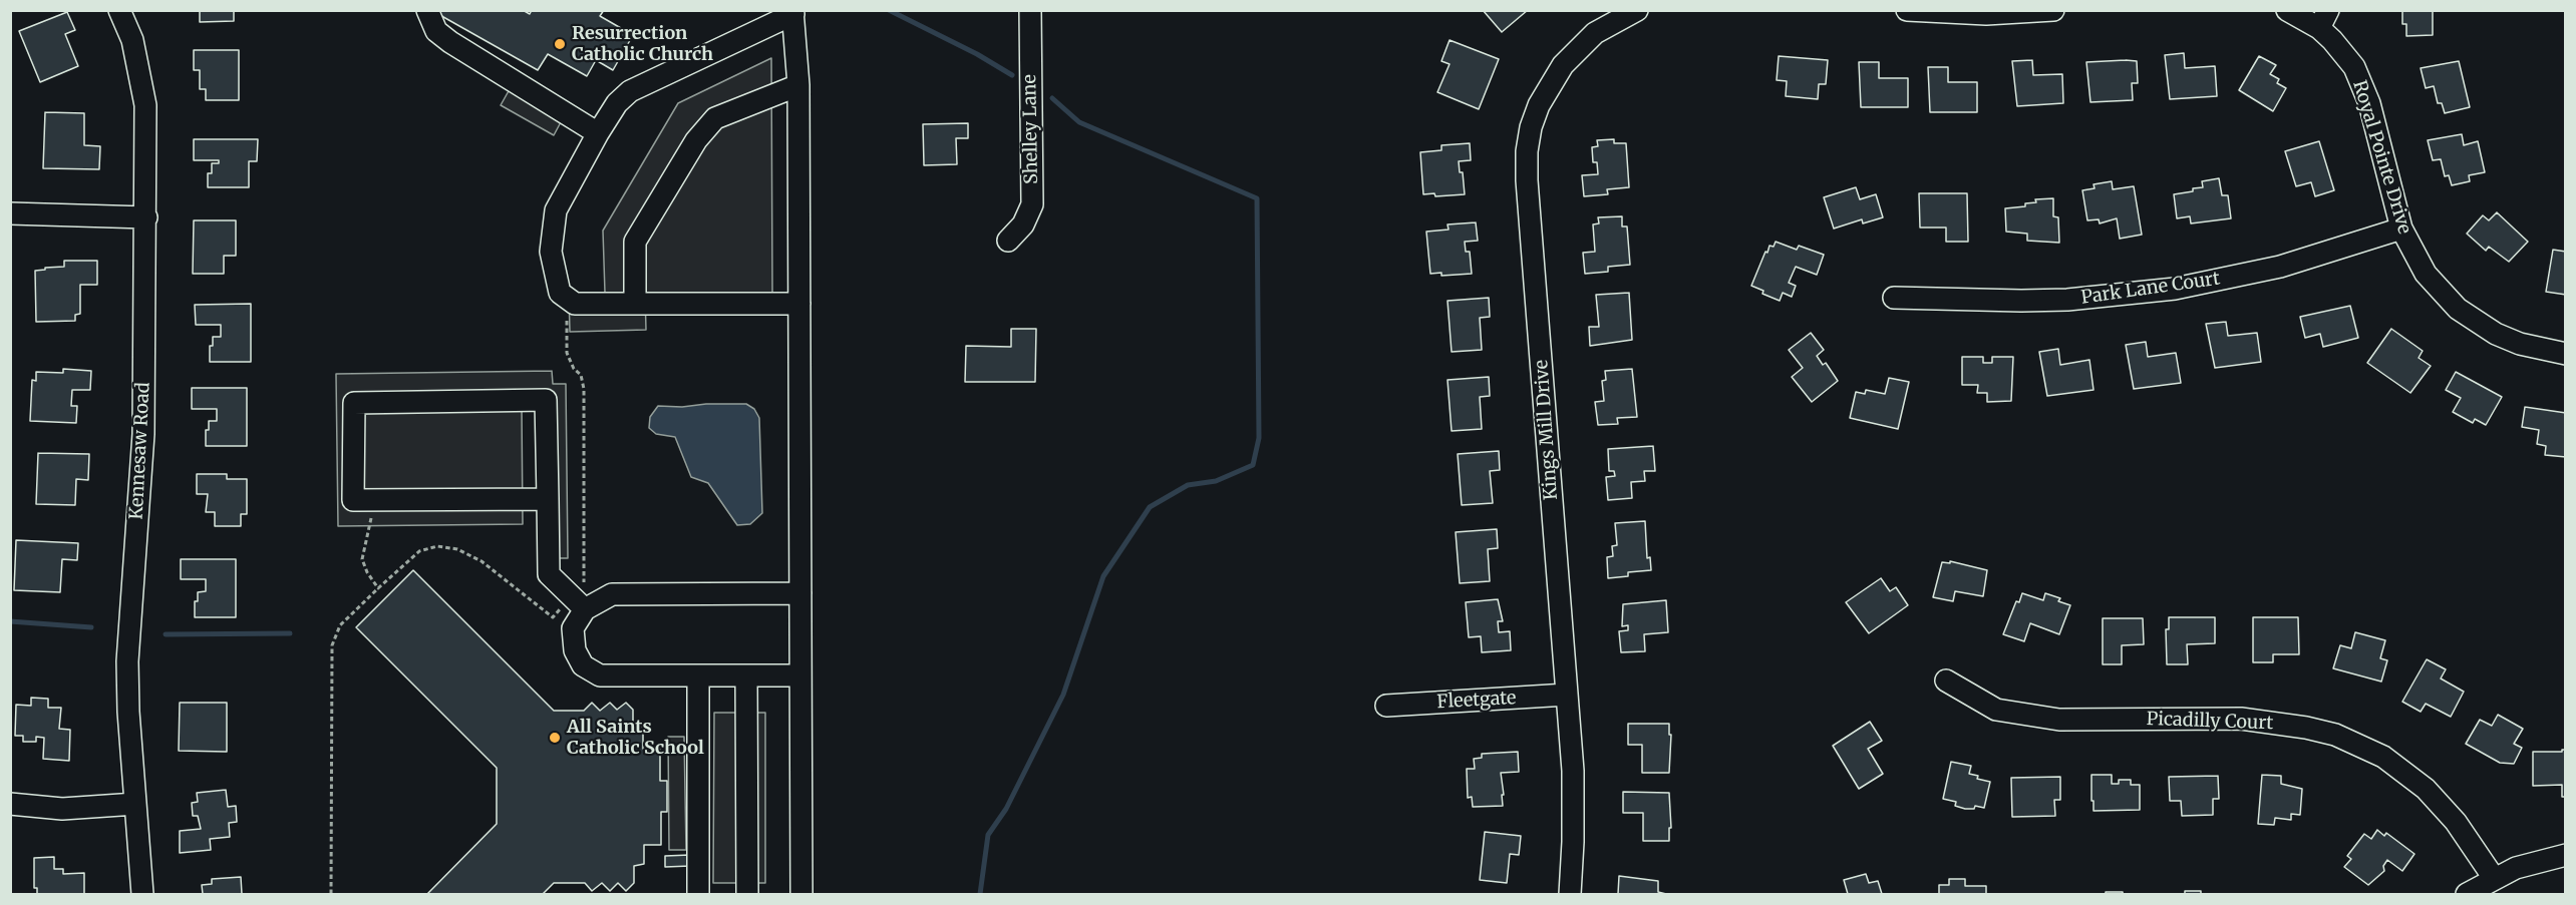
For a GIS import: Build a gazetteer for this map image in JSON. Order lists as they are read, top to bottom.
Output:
{
  "streets": {
    "street": [
      "Shelley Lane",
      "Royal Pointe Drive",
      "Park Lane Court",
      "Kings Mill Drive",
      "Kennesaw Road",
      "Fleetgate",
      "Picadilly Court"
    ]
  },
  "crossings": [
    ["Royal Pointe Drive", "Park Lane Court"],
    ["Kings Mill Drive", "Fleetgate"]
  ],
  "places": ["Resurrection Catholic Church", "All Saints Catholic School"]
}
